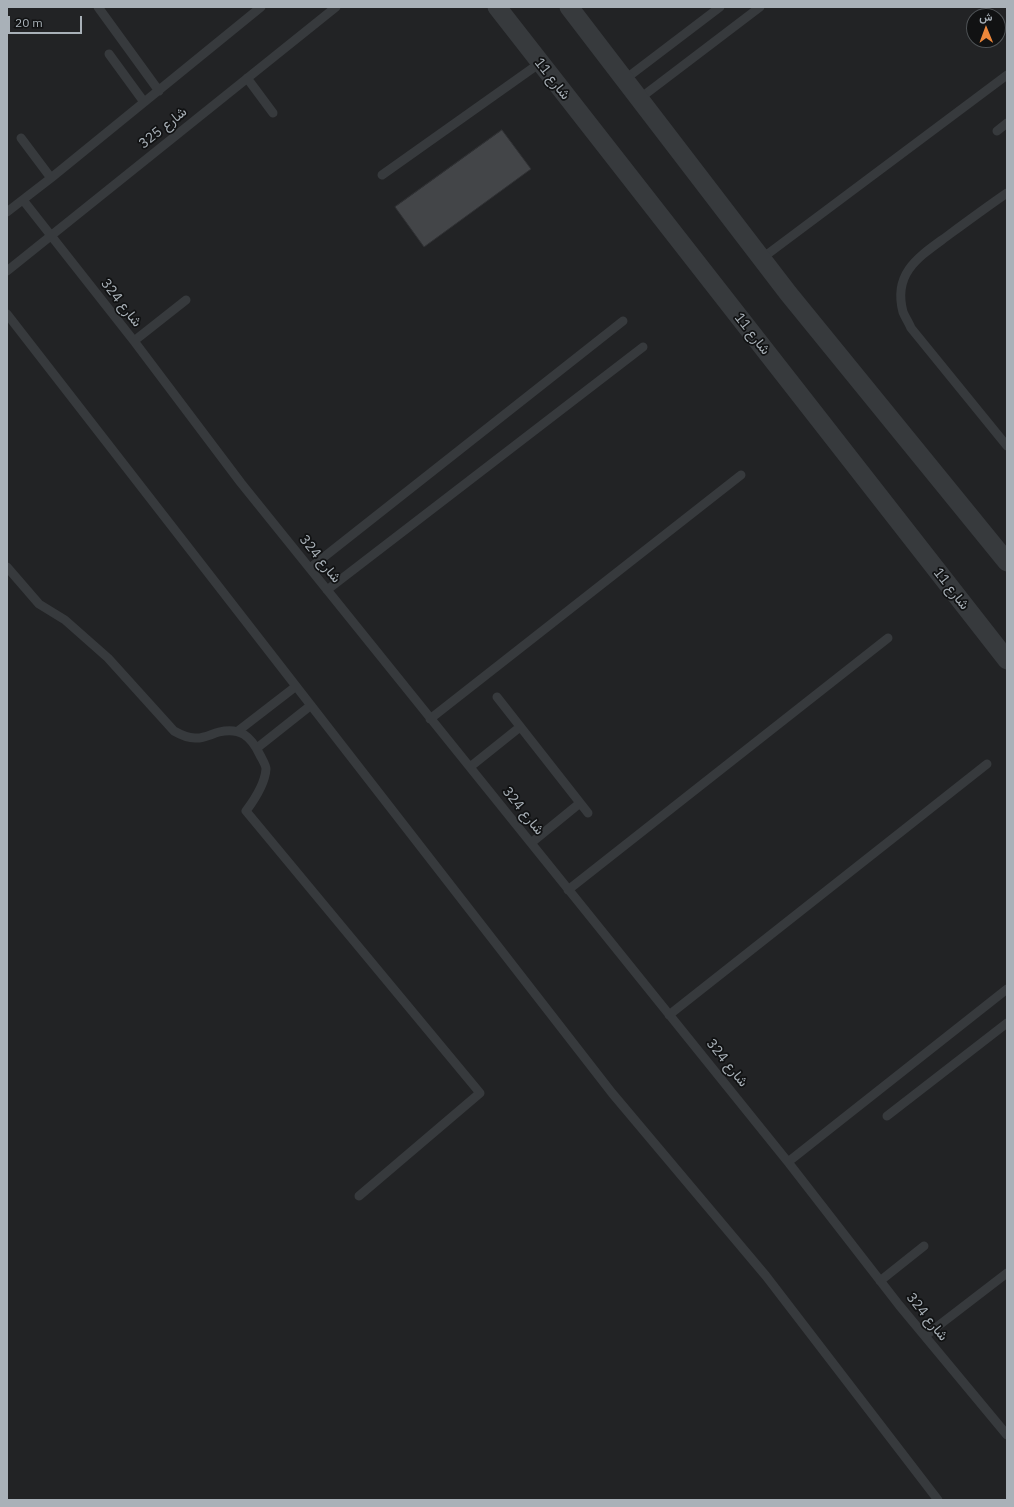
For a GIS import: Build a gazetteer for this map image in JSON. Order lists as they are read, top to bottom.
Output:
{
  "streets": {
    "street": ["شارع 11"],
    "lane": ["شارع 325", "شارع 324"]
  },
  "crossings": [
    ["شارع 325", "شارع 324"]
  ],
  "scale_bar": "20 m",
  "north": "top"
}
